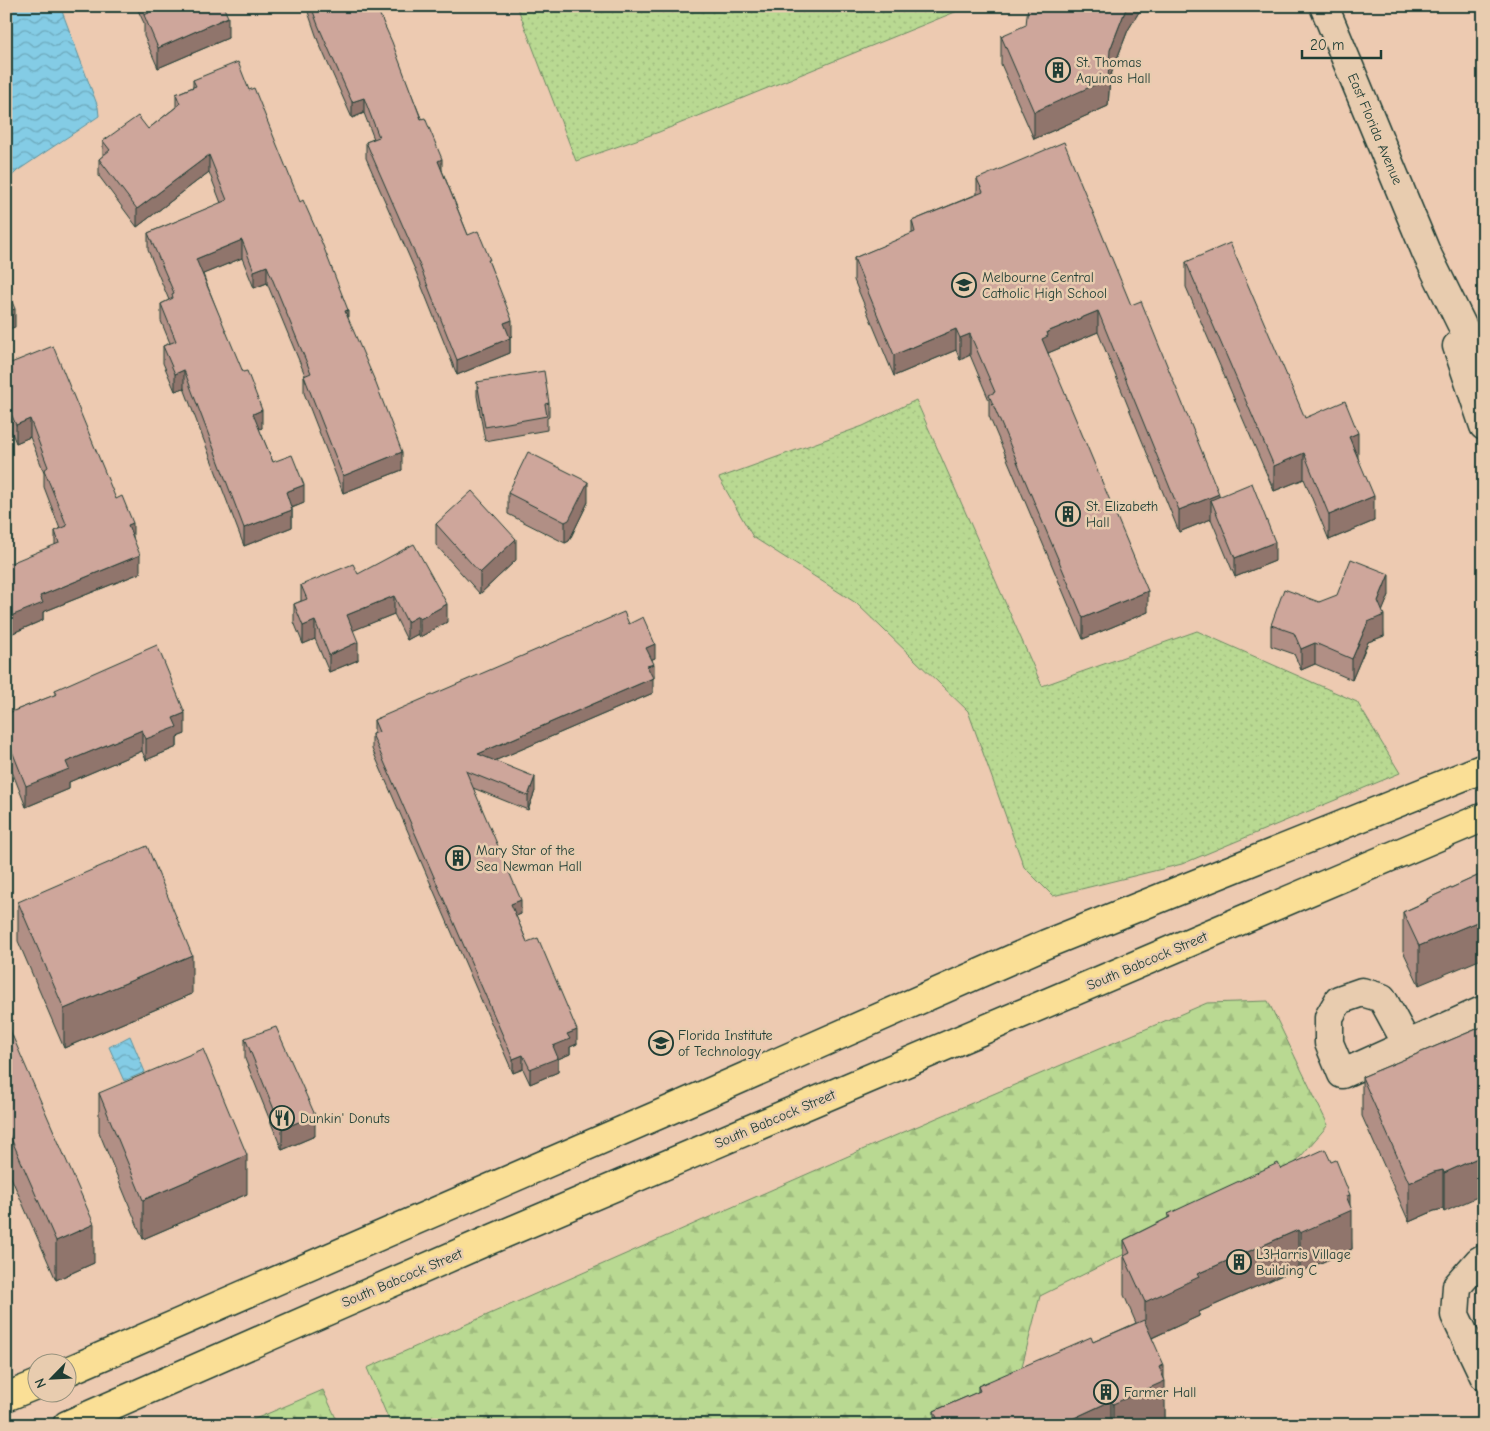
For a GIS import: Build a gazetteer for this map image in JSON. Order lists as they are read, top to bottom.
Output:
{
  "streets": {
    "main road": ["South Babcock Street"],
    "street": ["East Florida Avenue"]
  },
  "places": {
    "building": [
      "St. Thomas Aquinas Hall",
      "St. Elizabeth Hall",
      "Mary Star of the Sea Newman Hall",
      "L3Harris Village Building C",
      "Farmer Hall"
    ],
    "school or university": ["Melbourne Central Catholic High School", "Florida Institute of Technology"],
    "restaurant": ["Dunkin' Donuts"]
  },
  "scale_bar": "20 m",
  "north": "bottom left"
}
